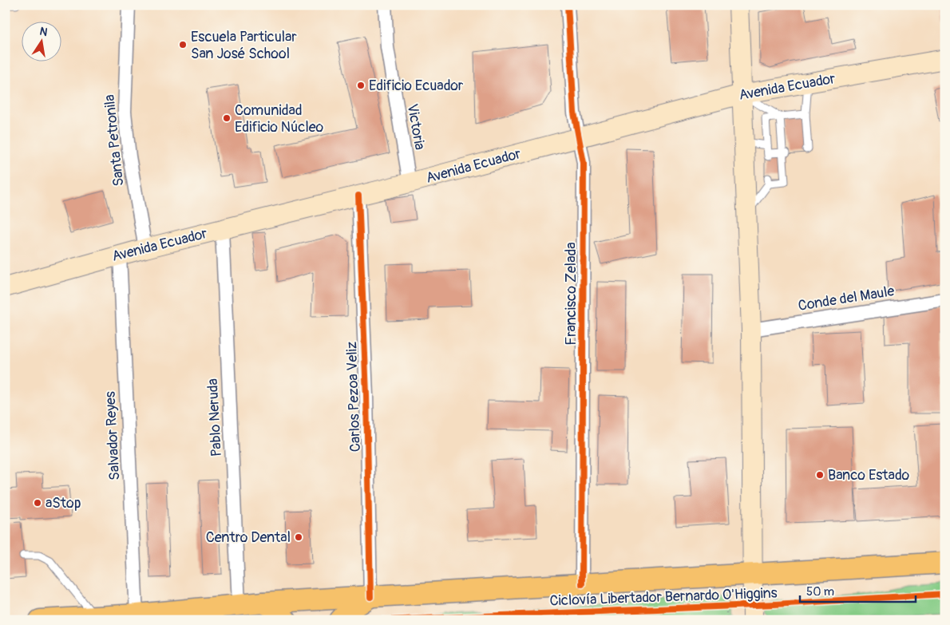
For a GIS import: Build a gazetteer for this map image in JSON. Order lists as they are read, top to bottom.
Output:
{
  "streets": {
    "main road": ["Avenida Ecuador"],
    "street": [
      "Victoria",
      "Santa Petronila",
      "Francisco Zelada",
      "Conde del Maule",
      "Carlos Pezoa Veliz",
      "Pablo Neruda",
      "Salvador Reyes"
    ],
    "cycle path": ["Ciclovía Libertador Bernardo O'Higgins"]
  },
  "crossings": [
    ["Avenida Ecuador", "Victoria"],
    ["Avenida Ecuador", "Santa Petronila"],
    ["Avenida Ecuador", "Francisco Zelada"],
    ["Avenida Ecuador", "Carlos Pezoa Veliz"],
    ["Avenida Ecuador", "Pablo Neruda"],
    ["Avenida Ecuador", "Salvador Reyes"]
  ],
  "places": [
    "Escuela Particular San José School",
    "Edificio Ecuador",
    "Comunidad Edificio Núcleo",
    "Banco Estado",
    "aStop",
    "Centro Dental"
  ],
  "scale_bar": "50 m",
  "north": "top"
}
